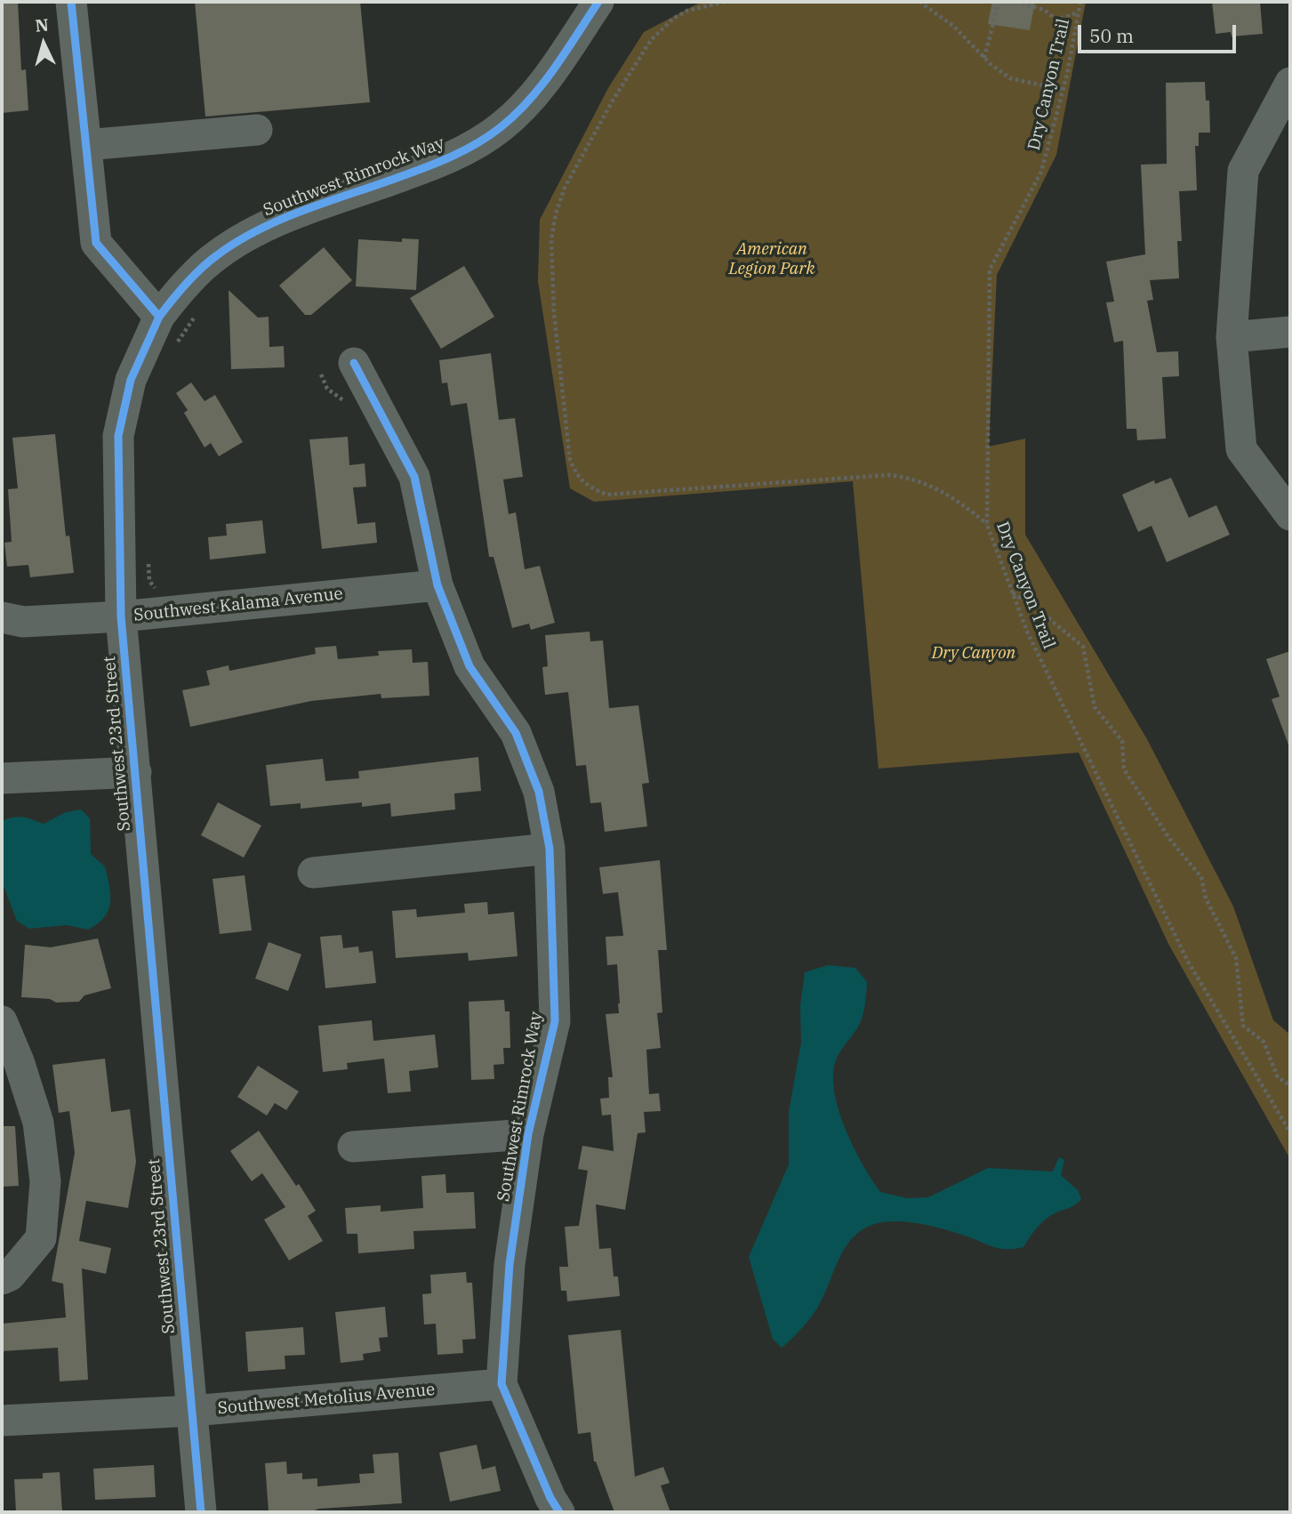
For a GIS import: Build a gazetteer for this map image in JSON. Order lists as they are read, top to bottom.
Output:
{
  "streets": {
    "street": [
      "Southwest Rimrock Way",
      "Southwest Kalama Avenue",
      "Southwest 23rd Street",
      "Southwest Metolius Avenue"
    ],
    "path": ["Dry Canyon Trail"]
  },
  "crossings": [
    ["Southwest Rimrock Way", "Southwest Kalama Avenue"],
    ["Southwest Rimrock Way", "Southwest 23rd Street"],
    ["Southwest Rimrock Way", "Southwest Metolius Avenue"],
    ["Southwest Kalama Avenue", "Southwest 23rd Street"],
    ["Southwest 23rd Street", "Southwest Metolius Avenue"]
  ],
  "parks": ["American Legion Park", "Dry Canyon"],
  "scale_bar": "50 m",
  "north": "top"
}
